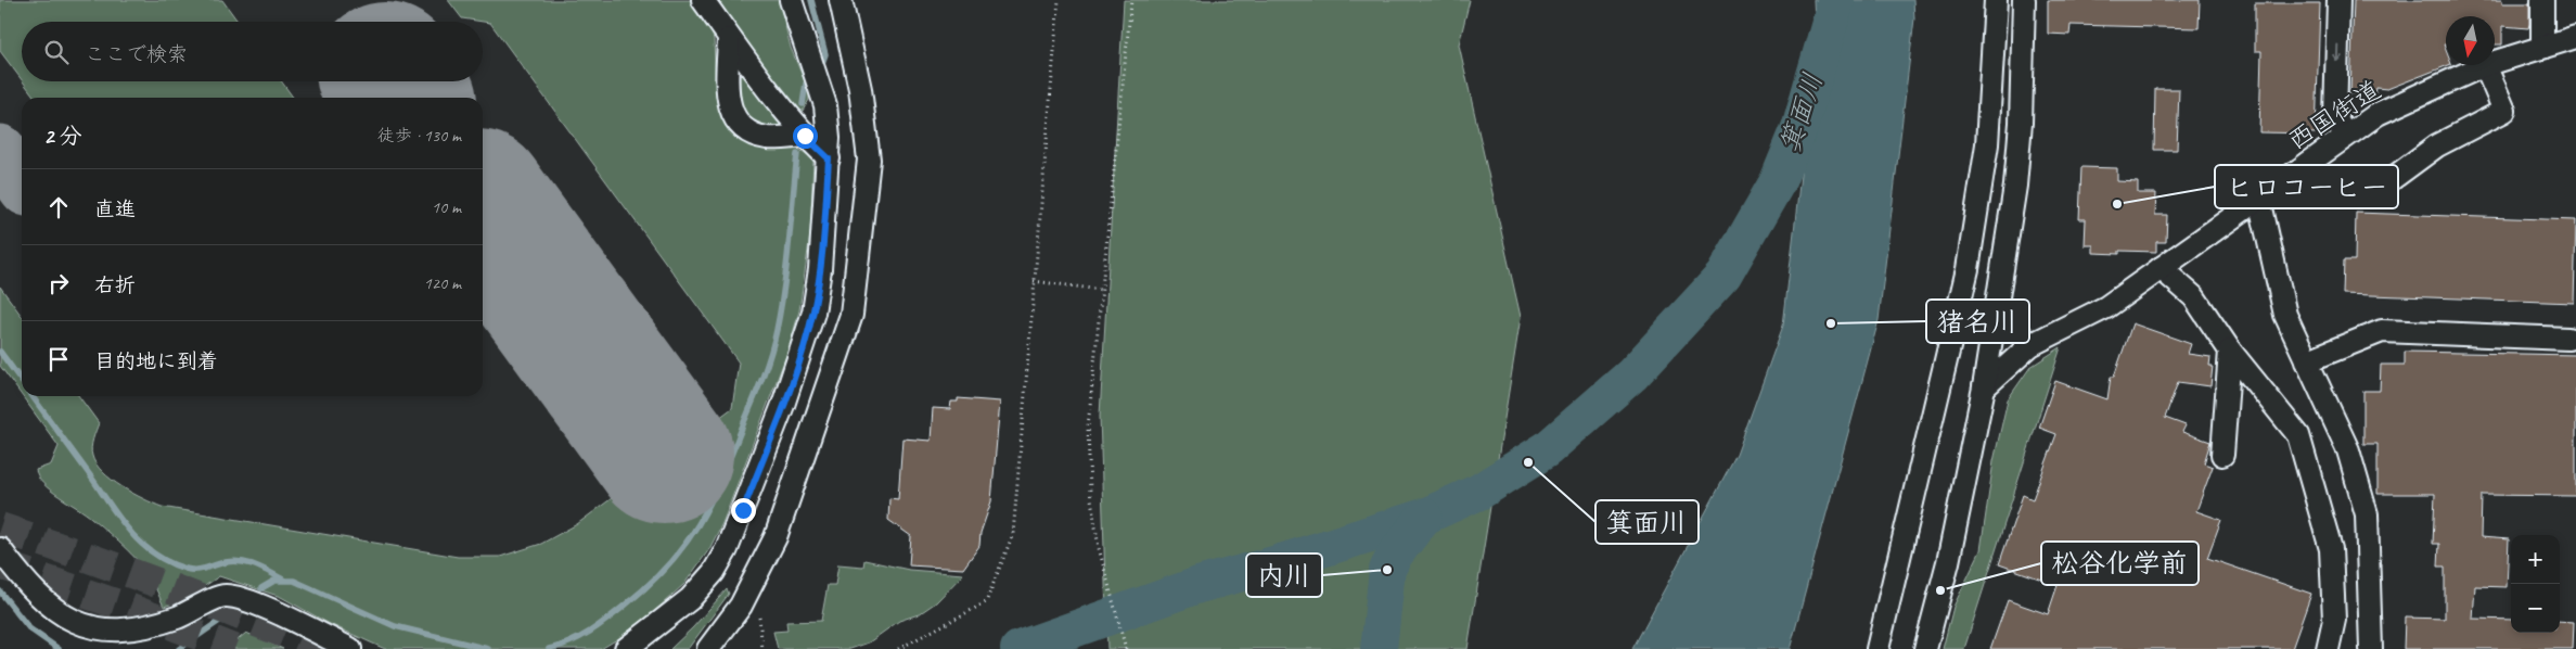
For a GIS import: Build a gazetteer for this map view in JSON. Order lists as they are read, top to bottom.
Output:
{
  "streets": {
    "street": ["西国街道"]
  },
  "water": ["箕面川"],
  "places": [
    "ヒロコーヒー",
    "猪名川",
    "箕面川",
    "内川",
    "松谷化学前"
  ],
  "north": "bottom",
  "page": {
    "search": "ここで検索",
    "heading": ["2 分", "徒歩 · 130 m"],
    "list": [
      ["直進", "10 m"],
      ["右折", "120 m"],
      "目的地に到着"
    ],
    "map_buttons": ["+", "−"]
  }
}
